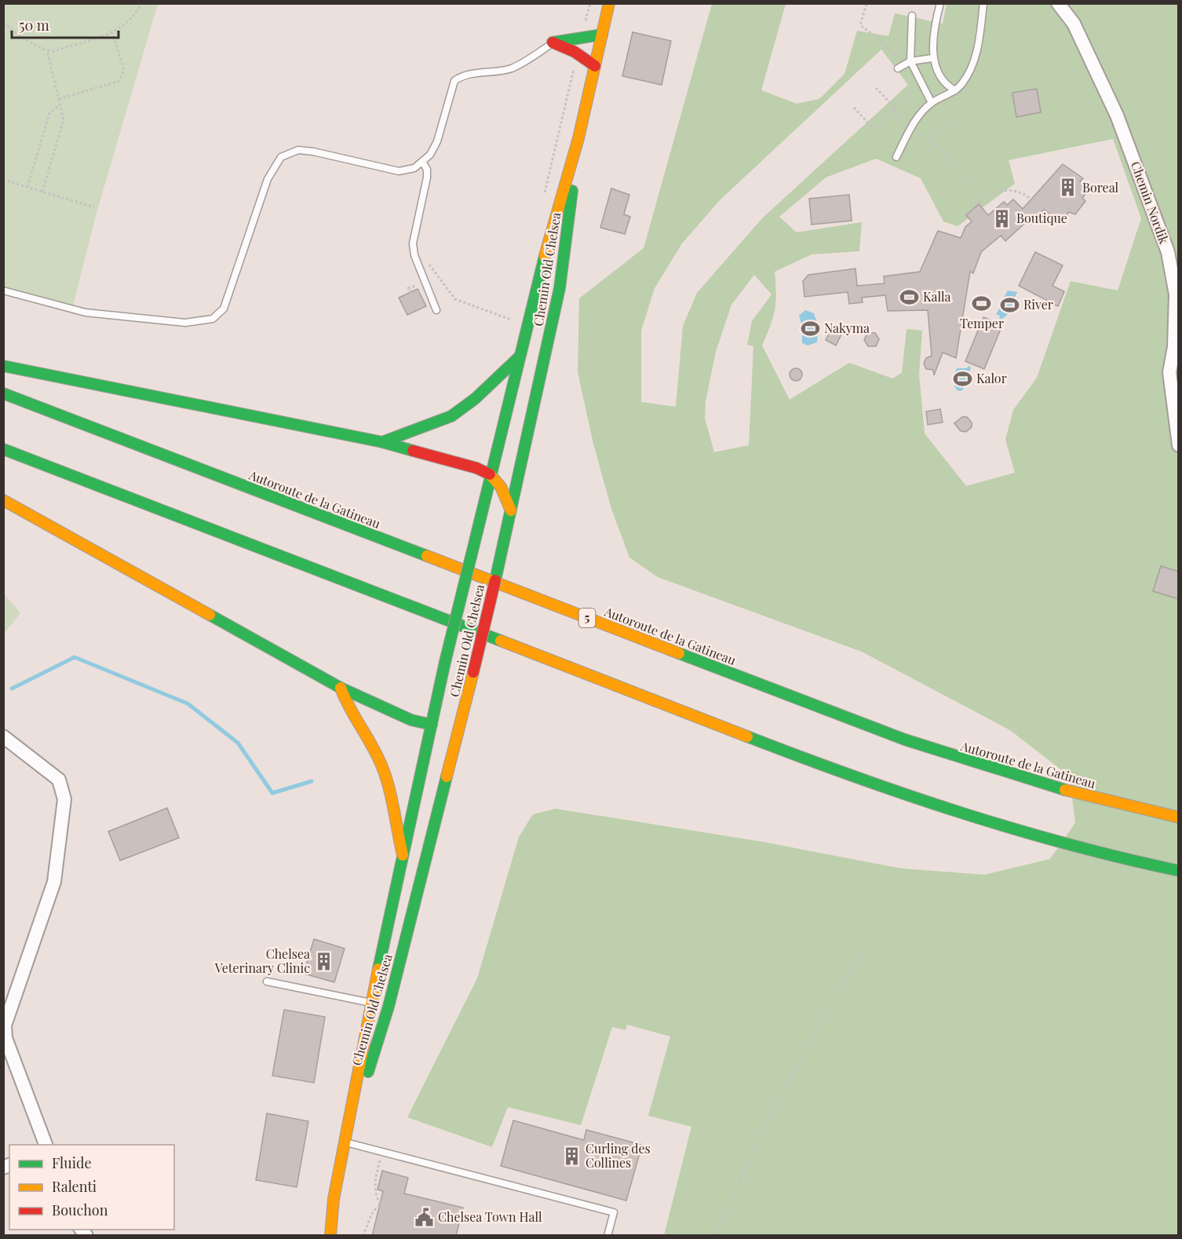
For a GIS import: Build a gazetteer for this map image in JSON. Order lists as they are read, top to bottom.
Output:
{
  "streets": {
    "main road": ["Chemin Old Chelsea", "Autoroute de la Gatineau", "5"],
    "street": ["Chemin Nordik"]
  },
  "places": {
    "building": [
      "Boreal",
      "Boutique",
      "Chelsea Veterinary Clinic",
      "Curling des Collines"
    ],
    "sports": [
      "Kalla",
      "Temper",
      "River",
      "Nakyma",
      "Kalor"
    ],
    "public building": ["Chelsea Town Hall"]
  },
  "legend": ["Fluide", "Ralenti", "Bouchon"],
  "scale_bar": "50 m"
}
